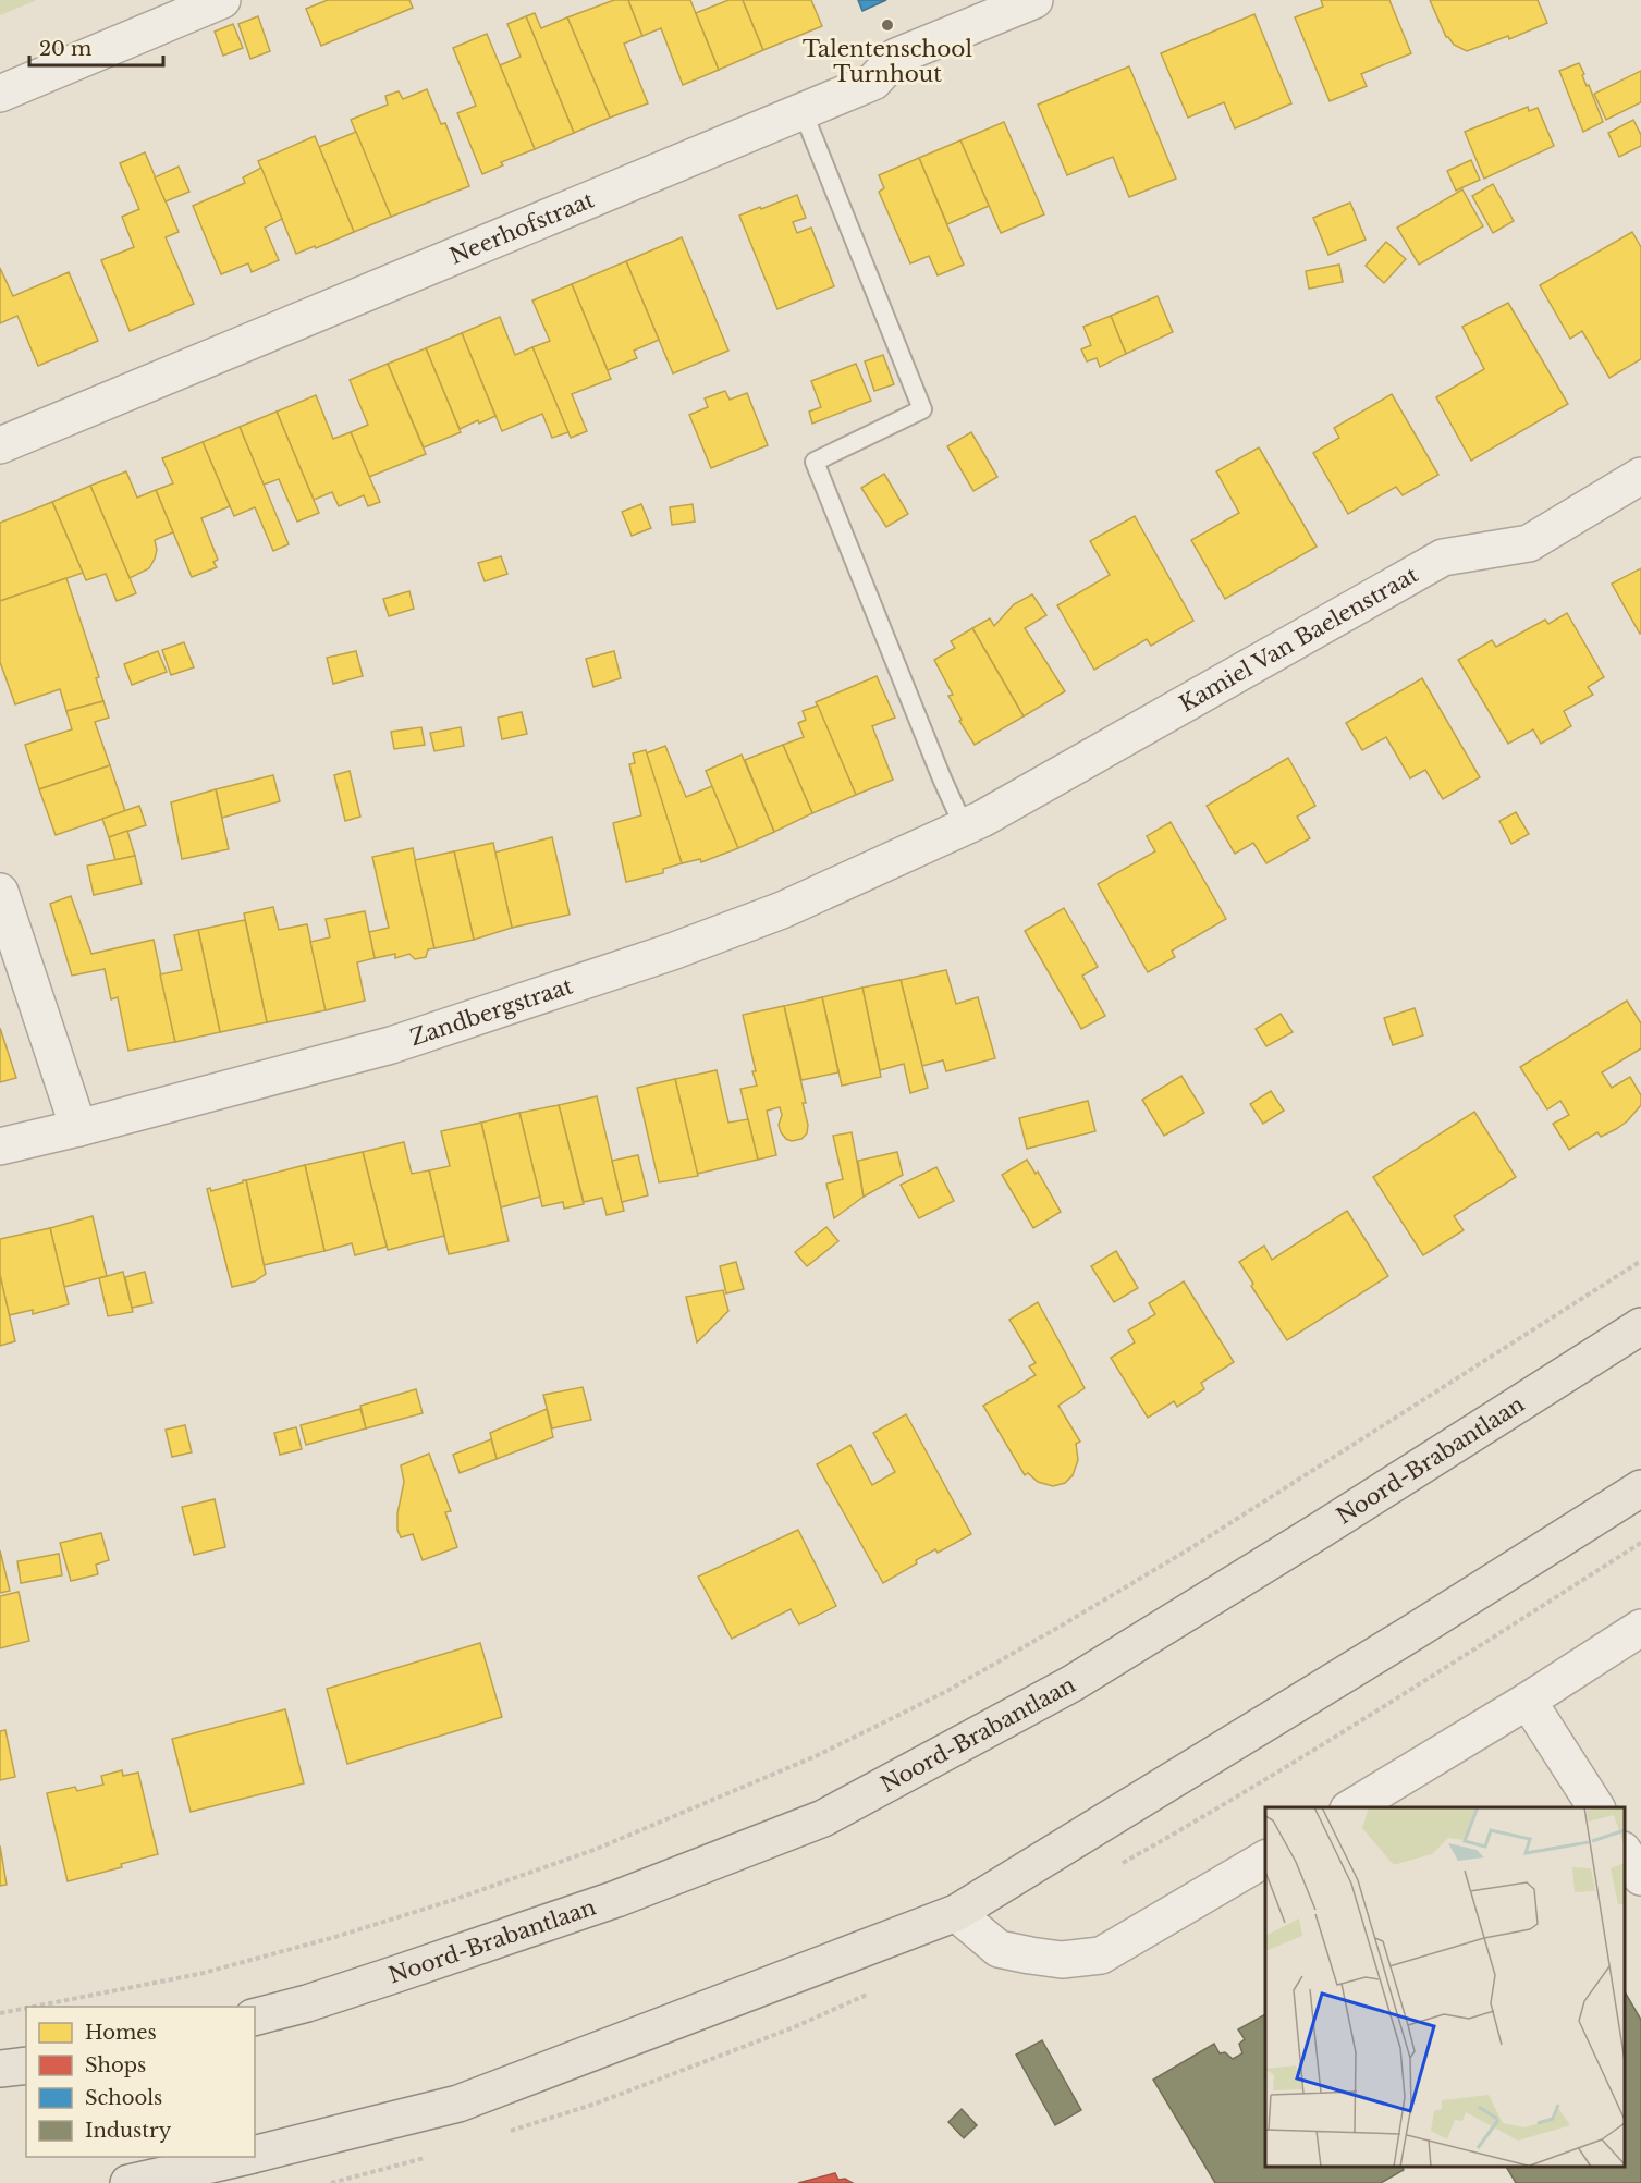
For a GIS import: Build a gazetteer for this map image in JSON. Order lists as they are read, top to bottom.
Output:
{
  "streets": {
    "main road": ["Noord-Brabantlaan"],
    "street": ["Neerhofstraat", "Kamiel Van Baelenstraat", "Zandbergstraat"]
  },
  "crossings": [
    ["Kamiel Van Baelenstraat", "Zandbergstraat"]
  ],
  "places": ["Talentenschool Turnhout"],
  "legend": [
    "Homes",
    "Shops",
    "Schools",
    "Industry"
  ],
  "scale_bar": "20 m"
}
